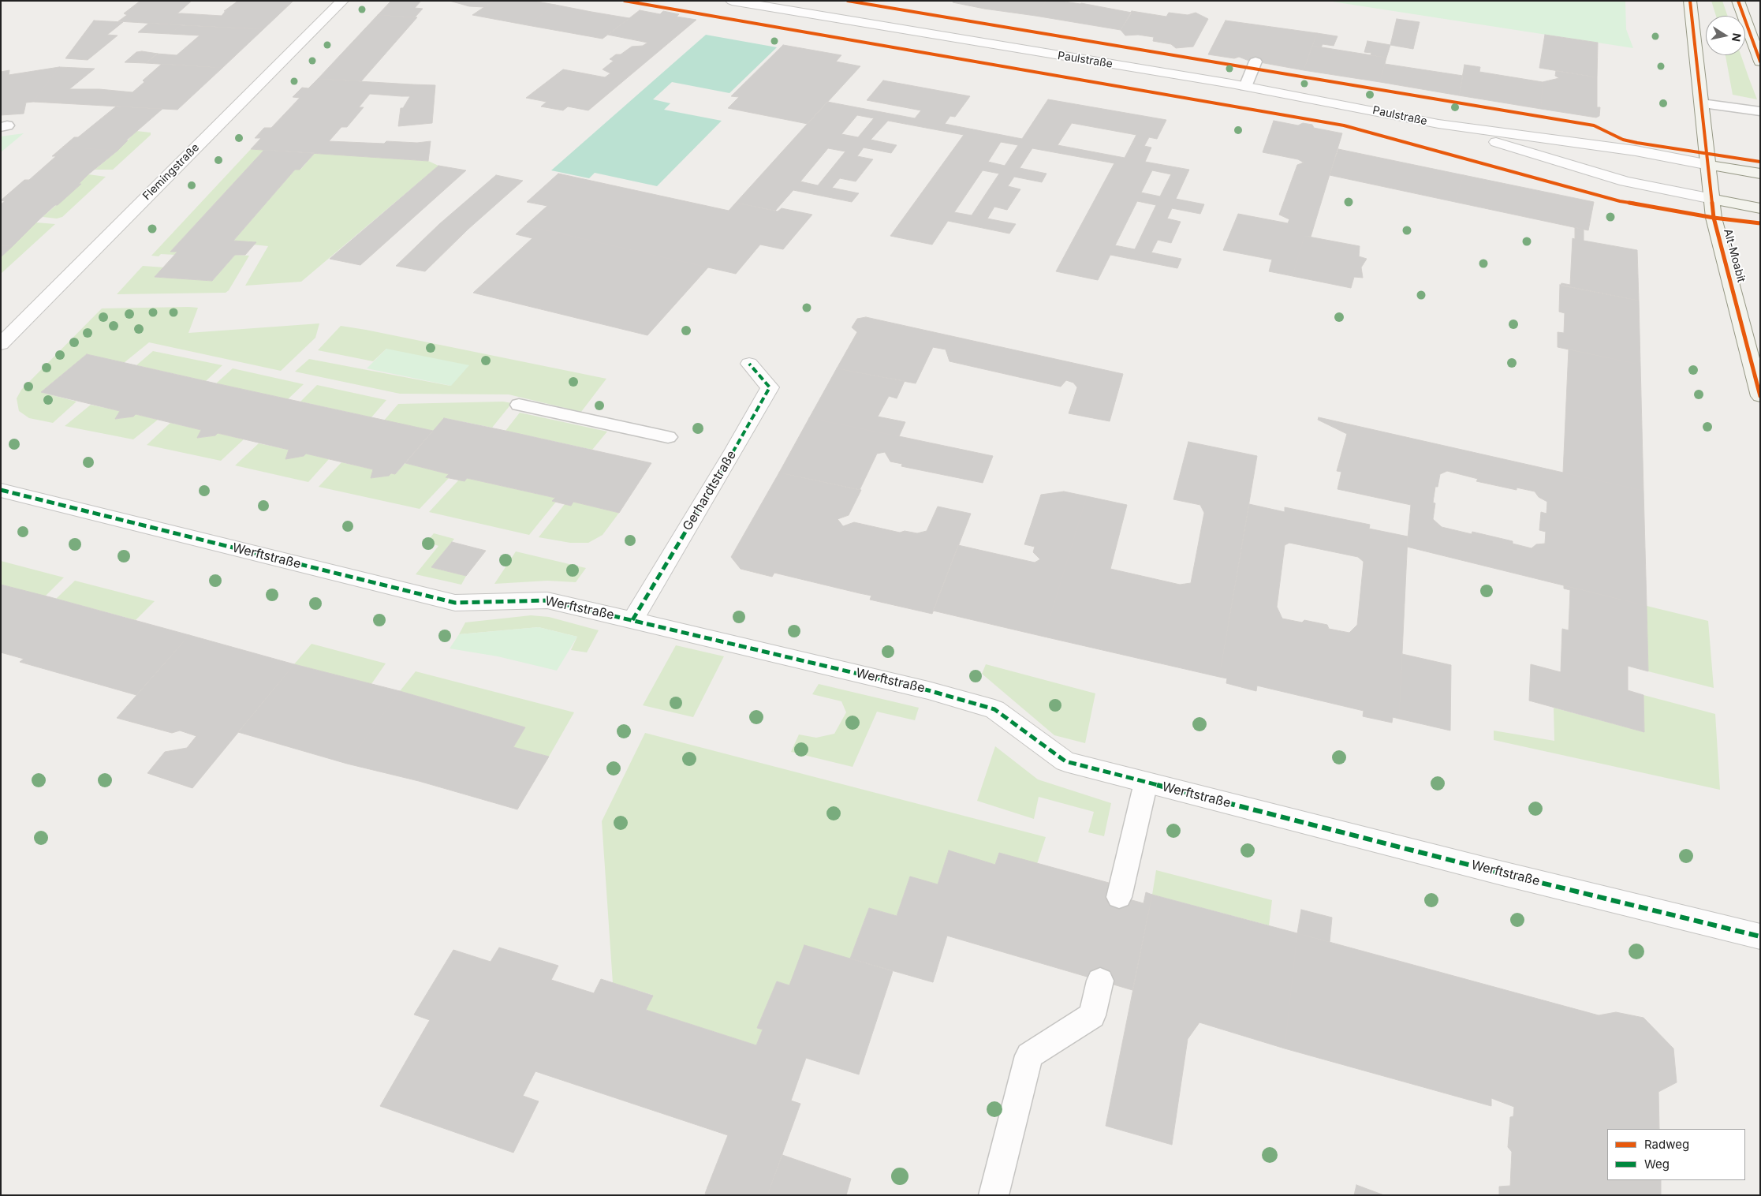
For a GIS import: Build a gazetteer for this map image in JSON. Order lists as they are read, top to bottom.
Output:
{
  "streets": {
    "main road": ["Paulstraße", "Alt-Moabit"],
    "street": ["Flemingstraße", "Gerhardtstraße", "Werftstraße"]
  },
  "crossings": [
    ["Paulstraße", "Alt-Moabit"],
    ["Gerhardtstraße", "Werftstraße"]
  ],
  "legend": ["Radweg", "Weg"],
  "north": "right"
}
